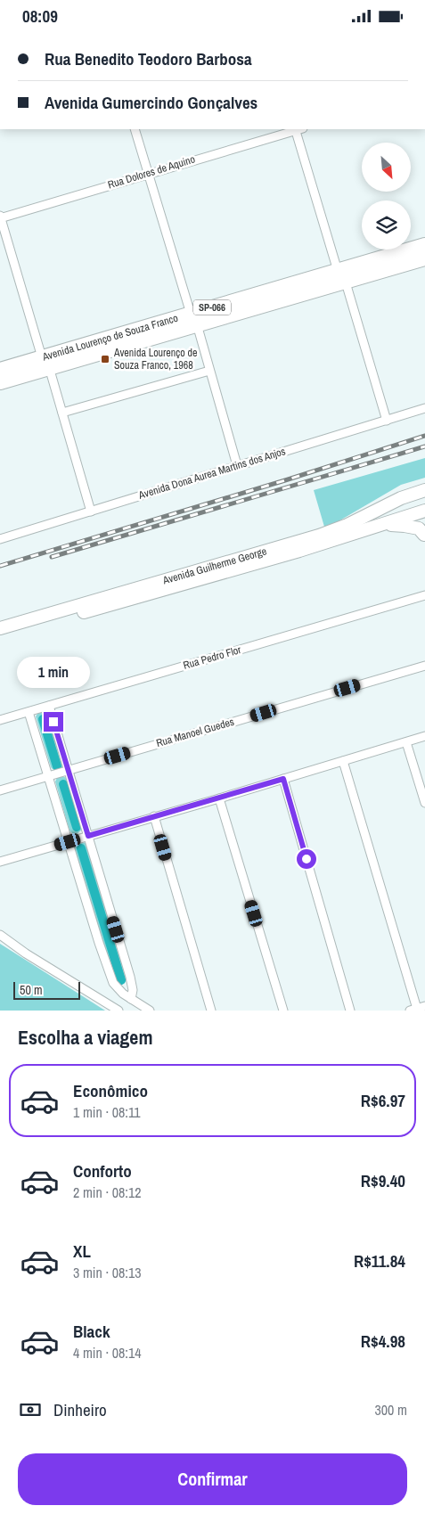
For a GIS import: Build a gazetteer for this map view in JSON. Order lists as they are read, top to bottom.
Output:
{
  "streets": {
    "highway": ["SP-066", "Avenida Lourenço de Souza Franco"],
    "main road": ["Avenida Guilherme George"],
    "street": [
      "Rua Dolores de Aquino",
      "Avenida Dona Aurea Martins dos Anjos",
      "Rua Pedro Flor",
      "Rua Manoel Guedes"
    ]
  },
  "places": {
    "transit": ["Avenida Lourenço de Souza Franco, 1968"]
  },
  "scale_bar": "50 m",
  "north": "bottom right",
  "page": {
    "status": "08:09",
    "banner": ["Rua Benedito Teodoro Barbosa", "Avenida Gumercindo Gonçalves"],
    "bubble": "1 min",
    "scale": "50 m",
    "heading": "Escolha a viagem",
    "list": [
      {
        "name": "Econômico",
        "note": "1 min · 08:11",
        "value": "R$6.97"
      },
      {
        "name": "Conforto",
        "note": "2 min · 08:12",
        "value": "R$9.40"
      },
      {
        "name": "XL",
        "note": "3 min · 08:13",
        "value": "R$11.84"
      },
      {
        "name": "Black",
        "note": "4 min · 08:14",
        "value": "R$4.98"
      }
    ],
    "pay": ["Dinheiro", "300 m"],
    "buttons": "Confirmar"
  }
}
